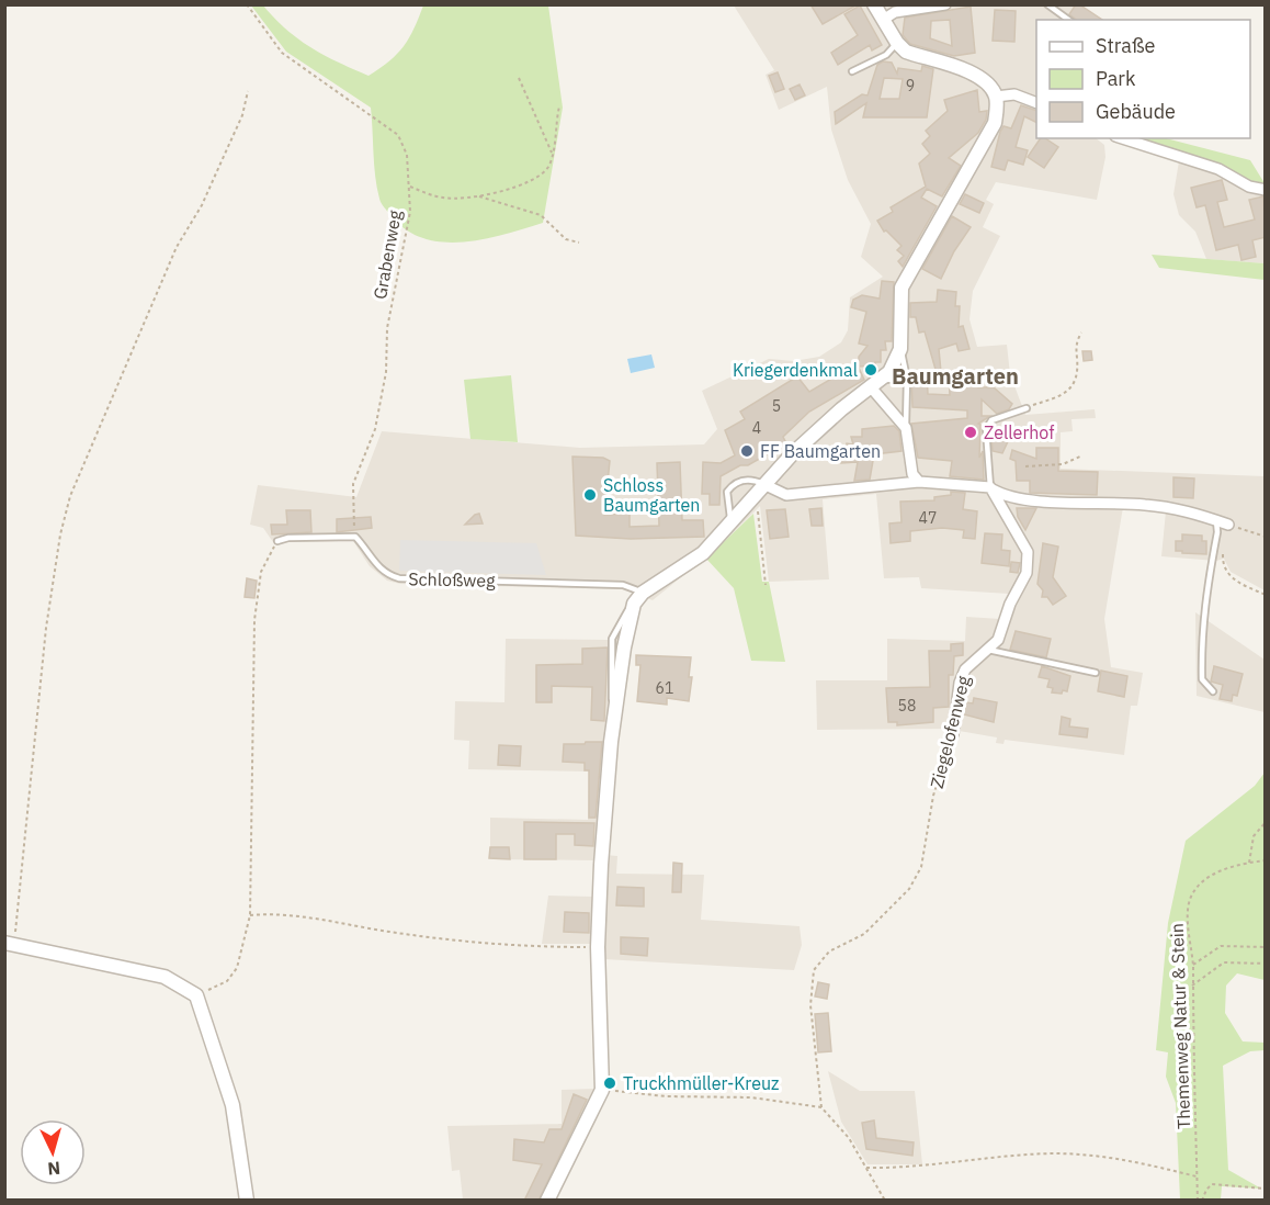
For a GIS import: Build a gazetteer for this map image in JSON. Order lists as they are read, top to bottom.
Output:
{
  "streets": {
    "street": ["Ziegelofenweg"],
    "lane": ["Schloßweg"],
    "path": ["Grabenweg", "Themenweg Natur & Stein"]
  },
  "crossings": [
    ["Grabenweg", "Schloßweg"]
  ],
  "districts": ["Baumgarten"],
  "places": [
    "Kriegerdenkmal",
    "Zellerhof",
    "FF Baumgarten",
    "Schloss Baumgarten",
    "Truckhmüller-Kreuz"
  ],
  "house_numbers": [
    "9",
    "5",
    "4",
    "47",
    "61",
    "58"
  ],
  "legend": ["Straße", "Park", "Gebäude"],
  "north": "bottom"
}
